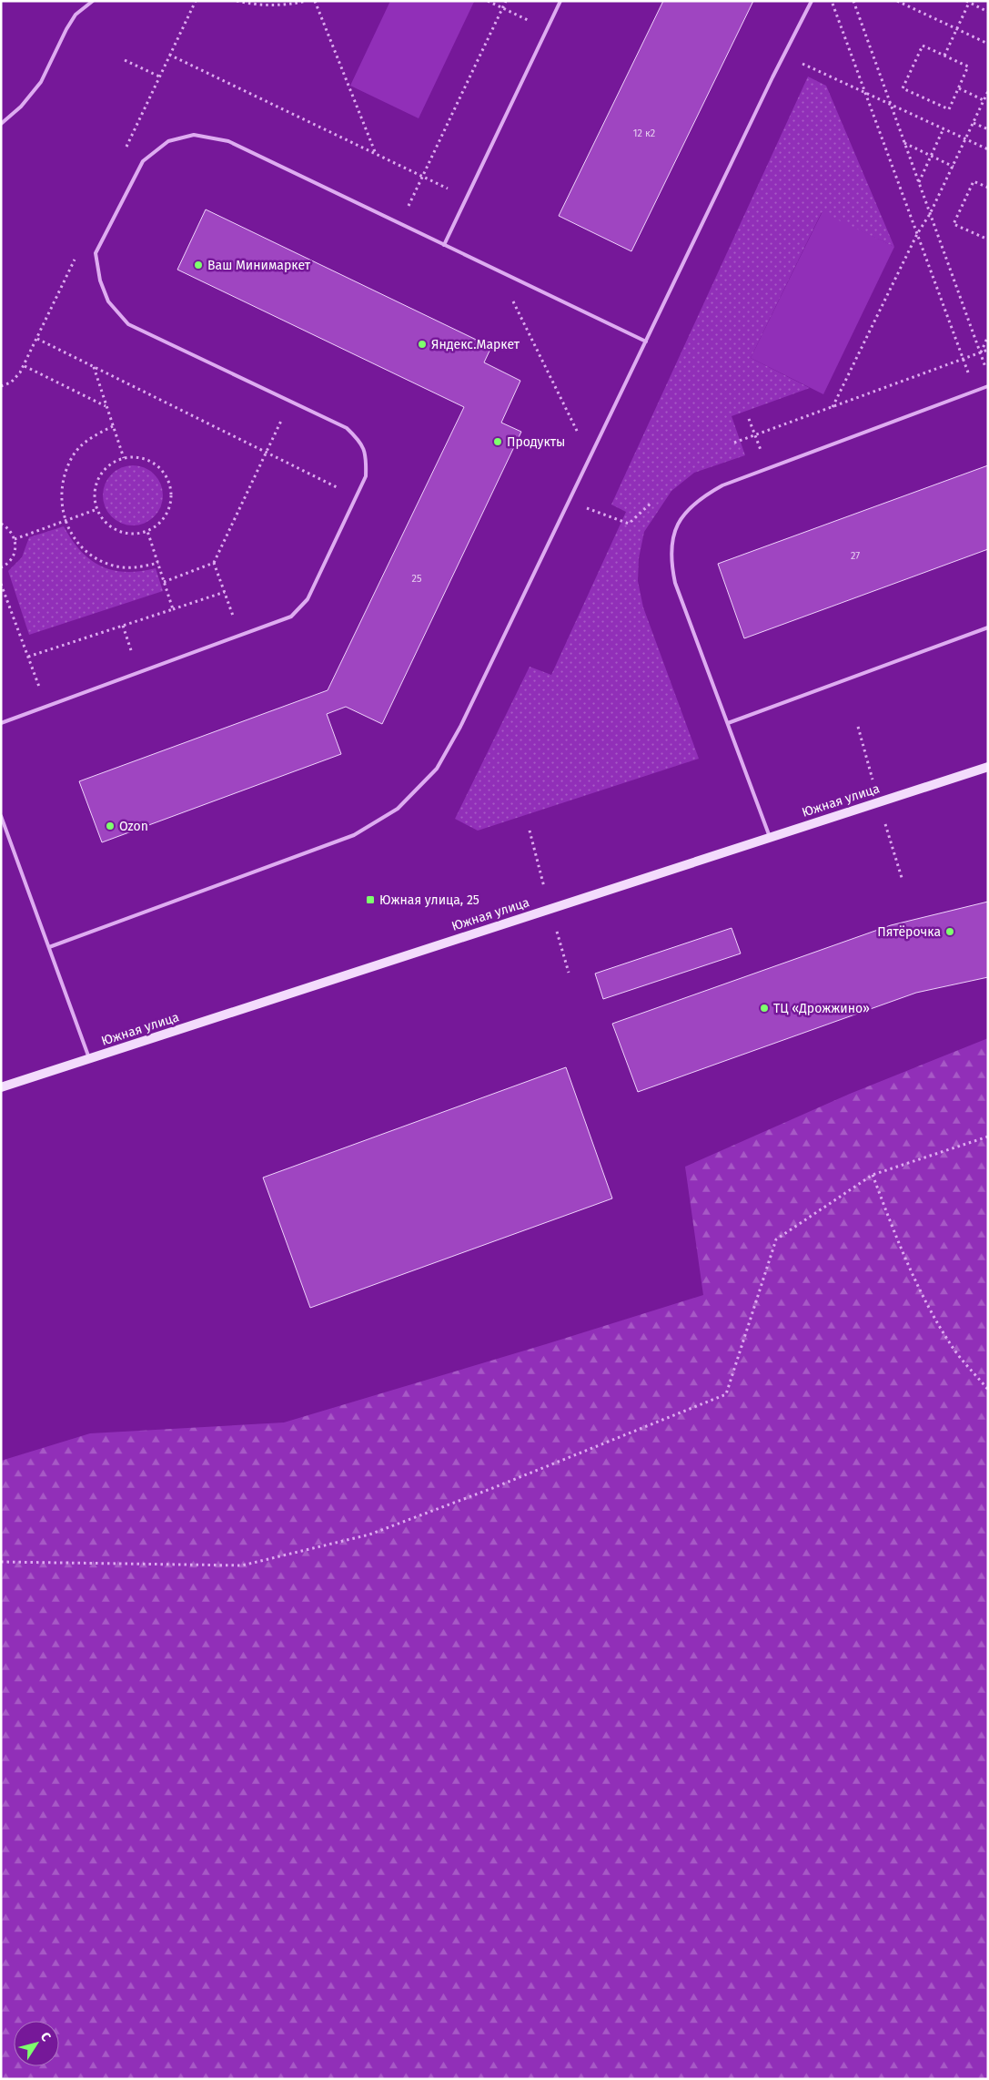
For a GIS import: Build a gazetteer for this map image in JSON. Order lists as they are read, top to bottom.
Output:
{
  "streets": {
    "street": ["Южная улица"]
  },
  "places": {
    "other": [
      "Ваш Минимаркет",
      "Яндекс.Маркет",
      "Продукты",
      "Ozon",
      "Пятёрочка",
      "ТЦ «Дрожжино»"
    ],
    "transit": ["Южная улица, 25"]
  },
  "house_numbers": ["12 к2", "27", "25"],
  "north": "top right"
}
